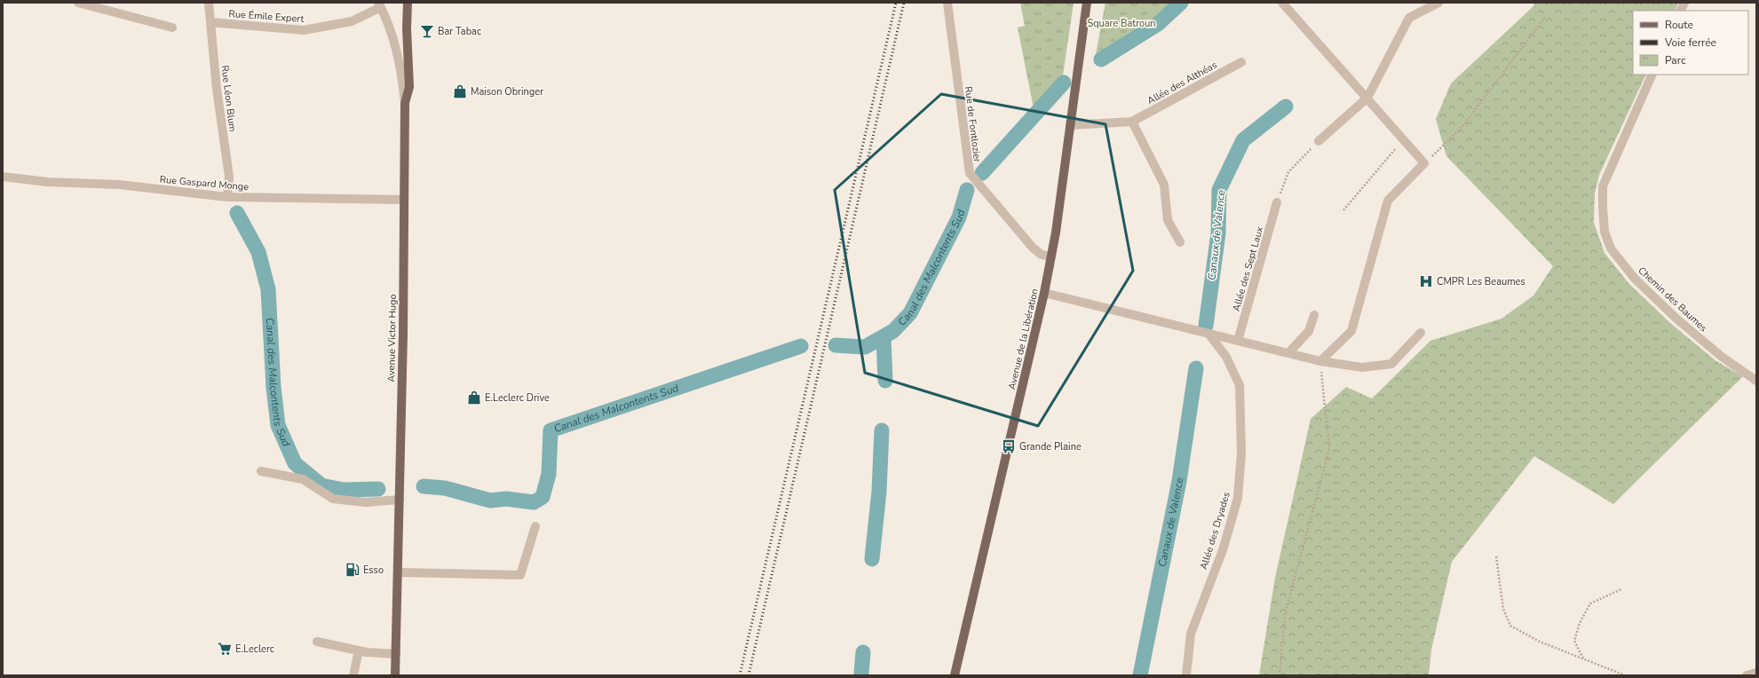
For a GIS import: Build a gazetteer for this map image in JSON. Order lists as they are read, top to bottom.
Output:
{
  "streets": {
    "main road": ["Avenue Victor Hugo", "Avenue de la Libération"],
    "street": [
      "Rue Émile Expert",
      "Allée des Althéas",
      "Rue Léon Blum",
      "Rue de Fontlozier",
      "Rue Gaspard Monge",
      "Allée des Sept Laux",
      "Chemin des Baumes",
      "Allée des Dryades"
    ]
  },
  "crossings": [
    ["Rue Émile Expert", "Rue Léon Blum"],
    ["Allée des Althéas", "Avenue de la Libération"],
    ["Rue Léon Blum", "Rue Gaspard Monge"],
    ["Rue de Fontlozier", "Avenue de la Libération"],
    ["Rue Gaspard Monge", "Avenue Victor Hugo"]
  ],
  "water": ["Canaux de Valence", "Canal des Malcontents Sud"],
  "parks": ["Square Batroun"],
  "places": {
    "bar": ["Bar Tabac"],
    "shop": ["Maison Obringer", "E.Leclerc Drive"],
    "hospital": ["CMPR Les Beaumes"],
    "bus stop": ["Grande Plaine"],
    "fuel station": ["Esso"],
    "supermarket": ["E.Leclerc"]
  },
  "legend": ["Route", "Voie ferrée", "Parc"]
}
